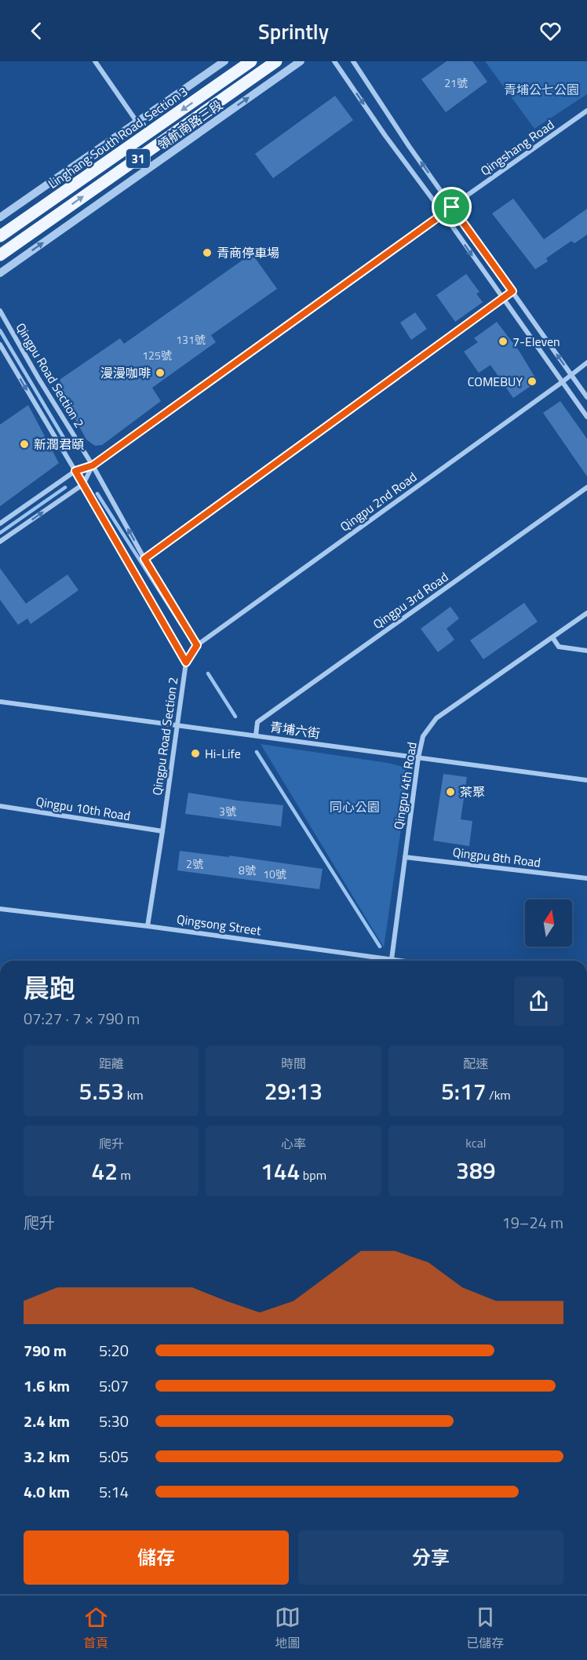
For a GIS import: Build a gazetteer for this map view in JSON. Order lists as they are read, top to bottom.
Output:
{
  "streets": {
    "main road": ["Linghang South Road, Section 3", "31"],
    "street": [
      "領航南路三段",
      "Qingshang Road",
      "Qingpu Road Section 2",
      "Qingpu 2nd Road",
      "Qingpu 3rd Road",
      "青埔六街",
      "Qingpu 4th Road",
      "Qingpu 10th Road",
      "Qingpu 8th Road",
      "Qingsong Street"
    ]
  },
  "crossings": [
    ["Qingshang Road", "Qingpu Road Section 2"],
    ["Qingpu Road Section 2", "Qingpu 2nd Road"],
    ["Qingpu Road Section 2", "青埔六街"],
    ["Qingpu Road Section 2", "Qingpu 10th Road"],
    ["Qingpu Road Section 2", "Qingsong Street"],
    ["Qingpu 3rd Road", "青埔六街"],
    ["青埔六街", "Qingpu 4th Road"],
    ["Qingpu 4th Road", "Qingpu 8th Road"],
    ["Qingpu 4th Road", "Qingsong Street"]
  ],
  "one_way": ["領航南路三段"],
  "parks": ["青埔公七公園", "同心公園"],
  "places": [
    "青商停車場",
    "7-Eleven",
    "漫漫咖啡",
    "COMEBUY",
    "新潤君頤",
    "Hi-Life",
    "茶聚"
  ],
  "house_numbers": [
    "21號",
    "131號",
    "125號",
    "3號",
    "2號",
    "8號",
    "10號"
  ],
  "north": "top",
  "page": {
    "header": "Sprintly",
    "heading": ["晨跑", "07:27 · 7 × 790 m"],
    "stats": [
      ["距離", "5.53 km"],
      ["時間", "29:13"],
      ["配速", "5:17 /km"],
      ["爬升", "42 m"],
      ["心率", "144 bpm"],
      ["kcal", "389"]
    ],
    "chart": ["爬升", "19–24 m"],
    "list": [
      {
        "name": "790 m",
        "note": "5:20"
      },
      {
        "name": "1.6 km",
        "note": "5:07"
      },
      {
        "name": "2.4 km",
        "note": "5:30"
      },
      {
        "name": "3.2 km",
        "note": "5:05"
      },
      {
        "name": "4.0 km",
        "note": "5:14"
      }
    ],
    "buttons": ["儲存", "分享"],
    "tabs": ["首頁", "地圖", "已儲存"]
  }
}
